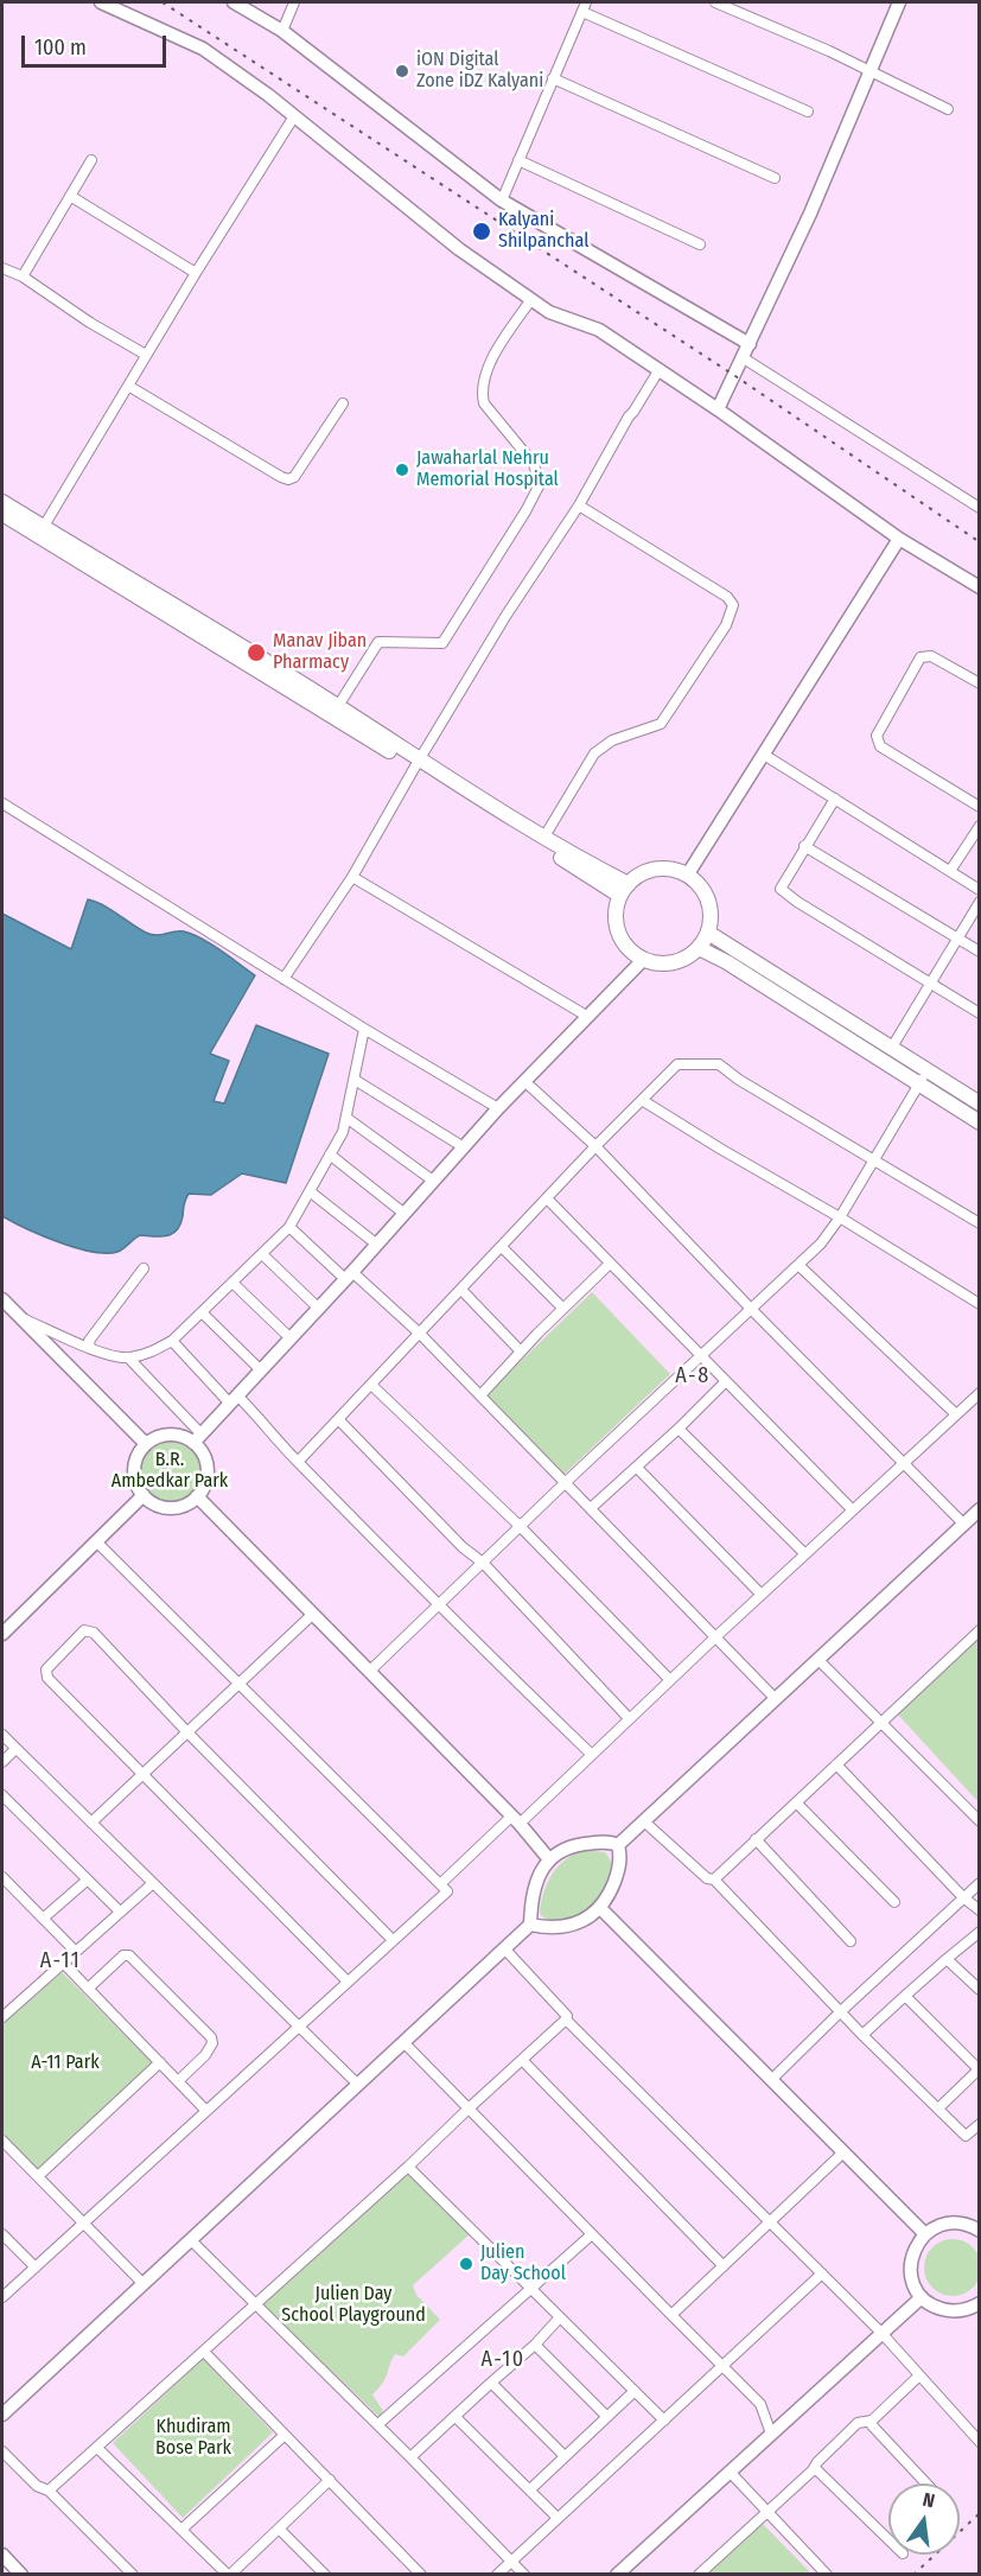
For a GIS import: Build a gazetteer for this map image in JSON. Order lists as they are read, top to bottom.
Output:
{
  "districts": ["A-8", "A-11", "A-10"],
  "parks": [
    "B.R. Ambedkar Park",
    "A-11 Park",
    "Julien Day School Playground",
    "Khudiram Bose Park"
  ],
  "places": [
    "iON Digital Zone iDZ Kalyani",
    "Kalyani Shilpanchal",
    "Jawaharlal Nehru Memorial Hospital",
    "Manav Jiban Pharmacy",
    "Julien Day School"
  ],
  "scale_bar": "100 m",
  "north": "top"
}
